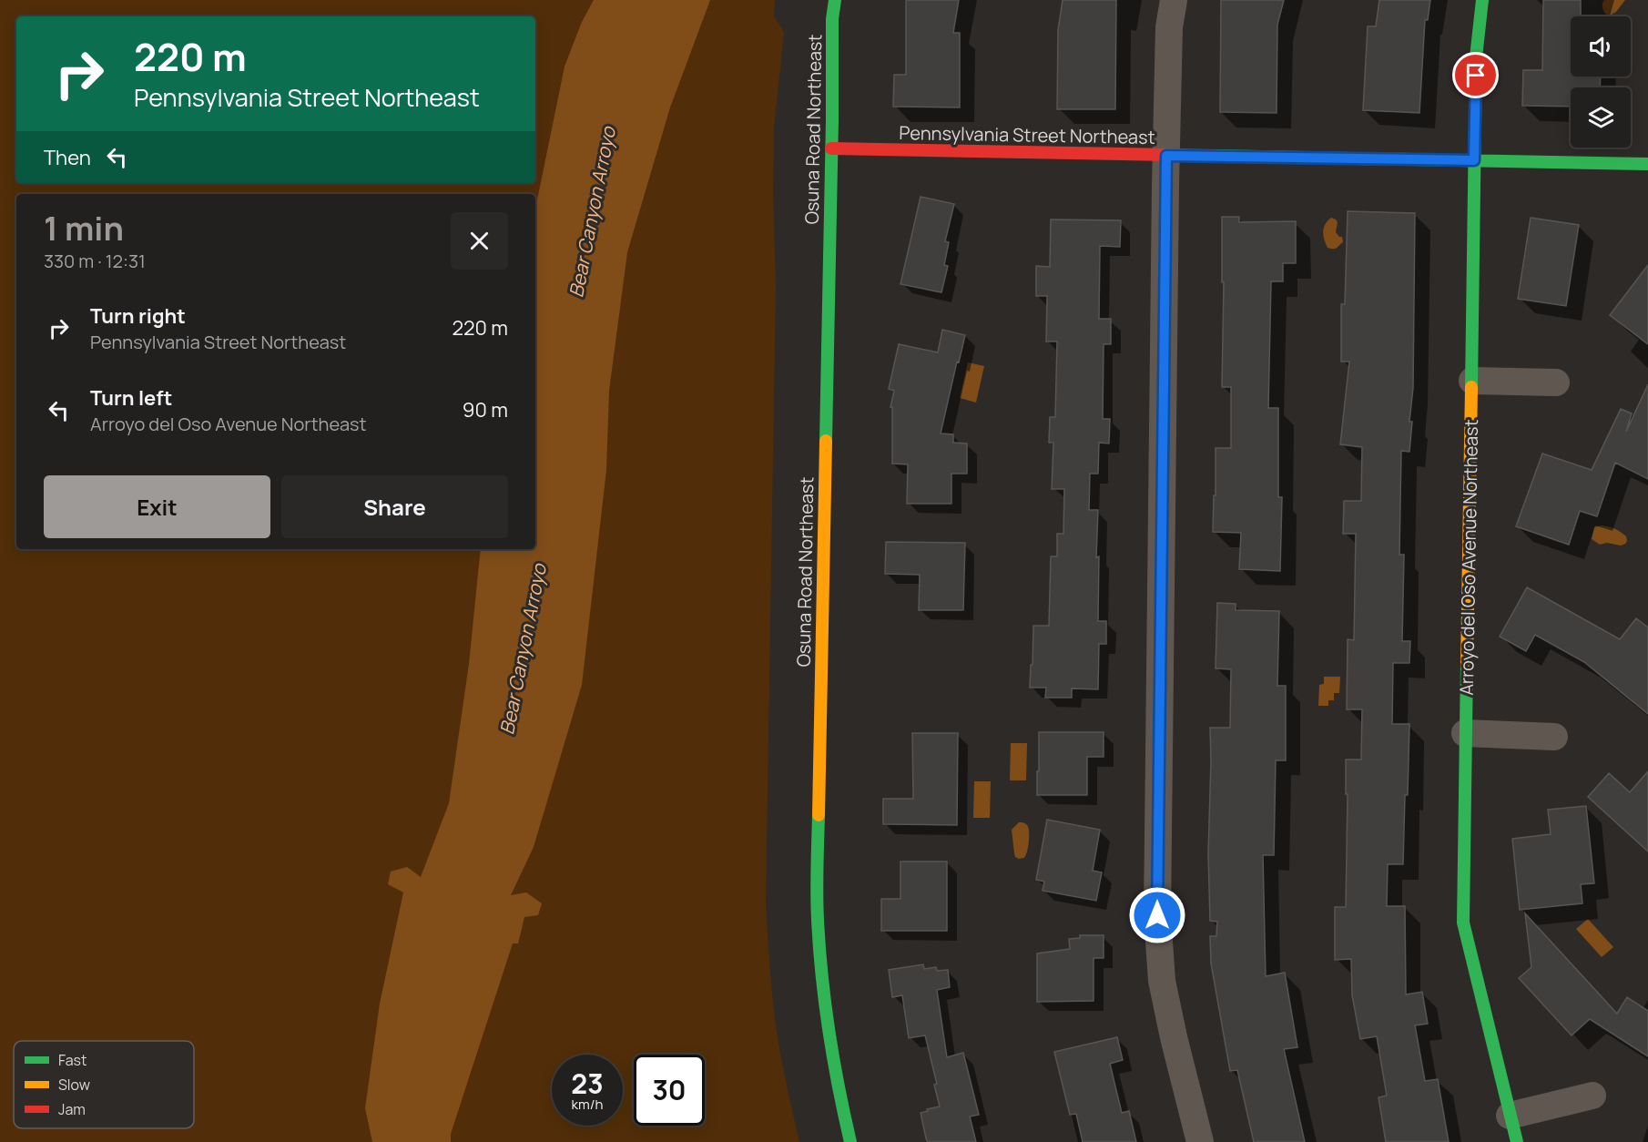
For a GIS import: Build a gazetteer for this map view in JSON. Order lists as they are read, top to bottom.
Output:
{
  "streets": {
    "street": ["Osuna Road Northeast", "Pennsylvania Street Northeast", "Arroyo del Oso Avenue Northeast"]
  },
  "crossings": [
    ["Osuna Road Northeast", "Pennsylvania Street Northeast"],
    ["Pennsylvania Street Northeast", "Arroyo del Oso Avenue Northeast"]
  ],
  "water": ["Bear Canyon Arroyo"],
  "legend": ["Fast", "Slow", "Jam"],
  "page": {
    "turn": ["220 m", "Pennsylvania Street Northeast"],
    "then": "Then",
    "heading": ["1 min", "330 m · 12:31"],
    "list": [
      {
        "name": "Turn right",
        "note": "Pennsylvania Street Northeast",
        "value": "220 m"
      },
      {
        "name": "Turn left",
        "note": "Arroyo del Oso Avenue Northeast",
        "value": "90 m"
      }
    ],
    "buttons": ["Exit", "Share"],
    "speed": "23 km/h",
    "limit": "30"
  }
}
